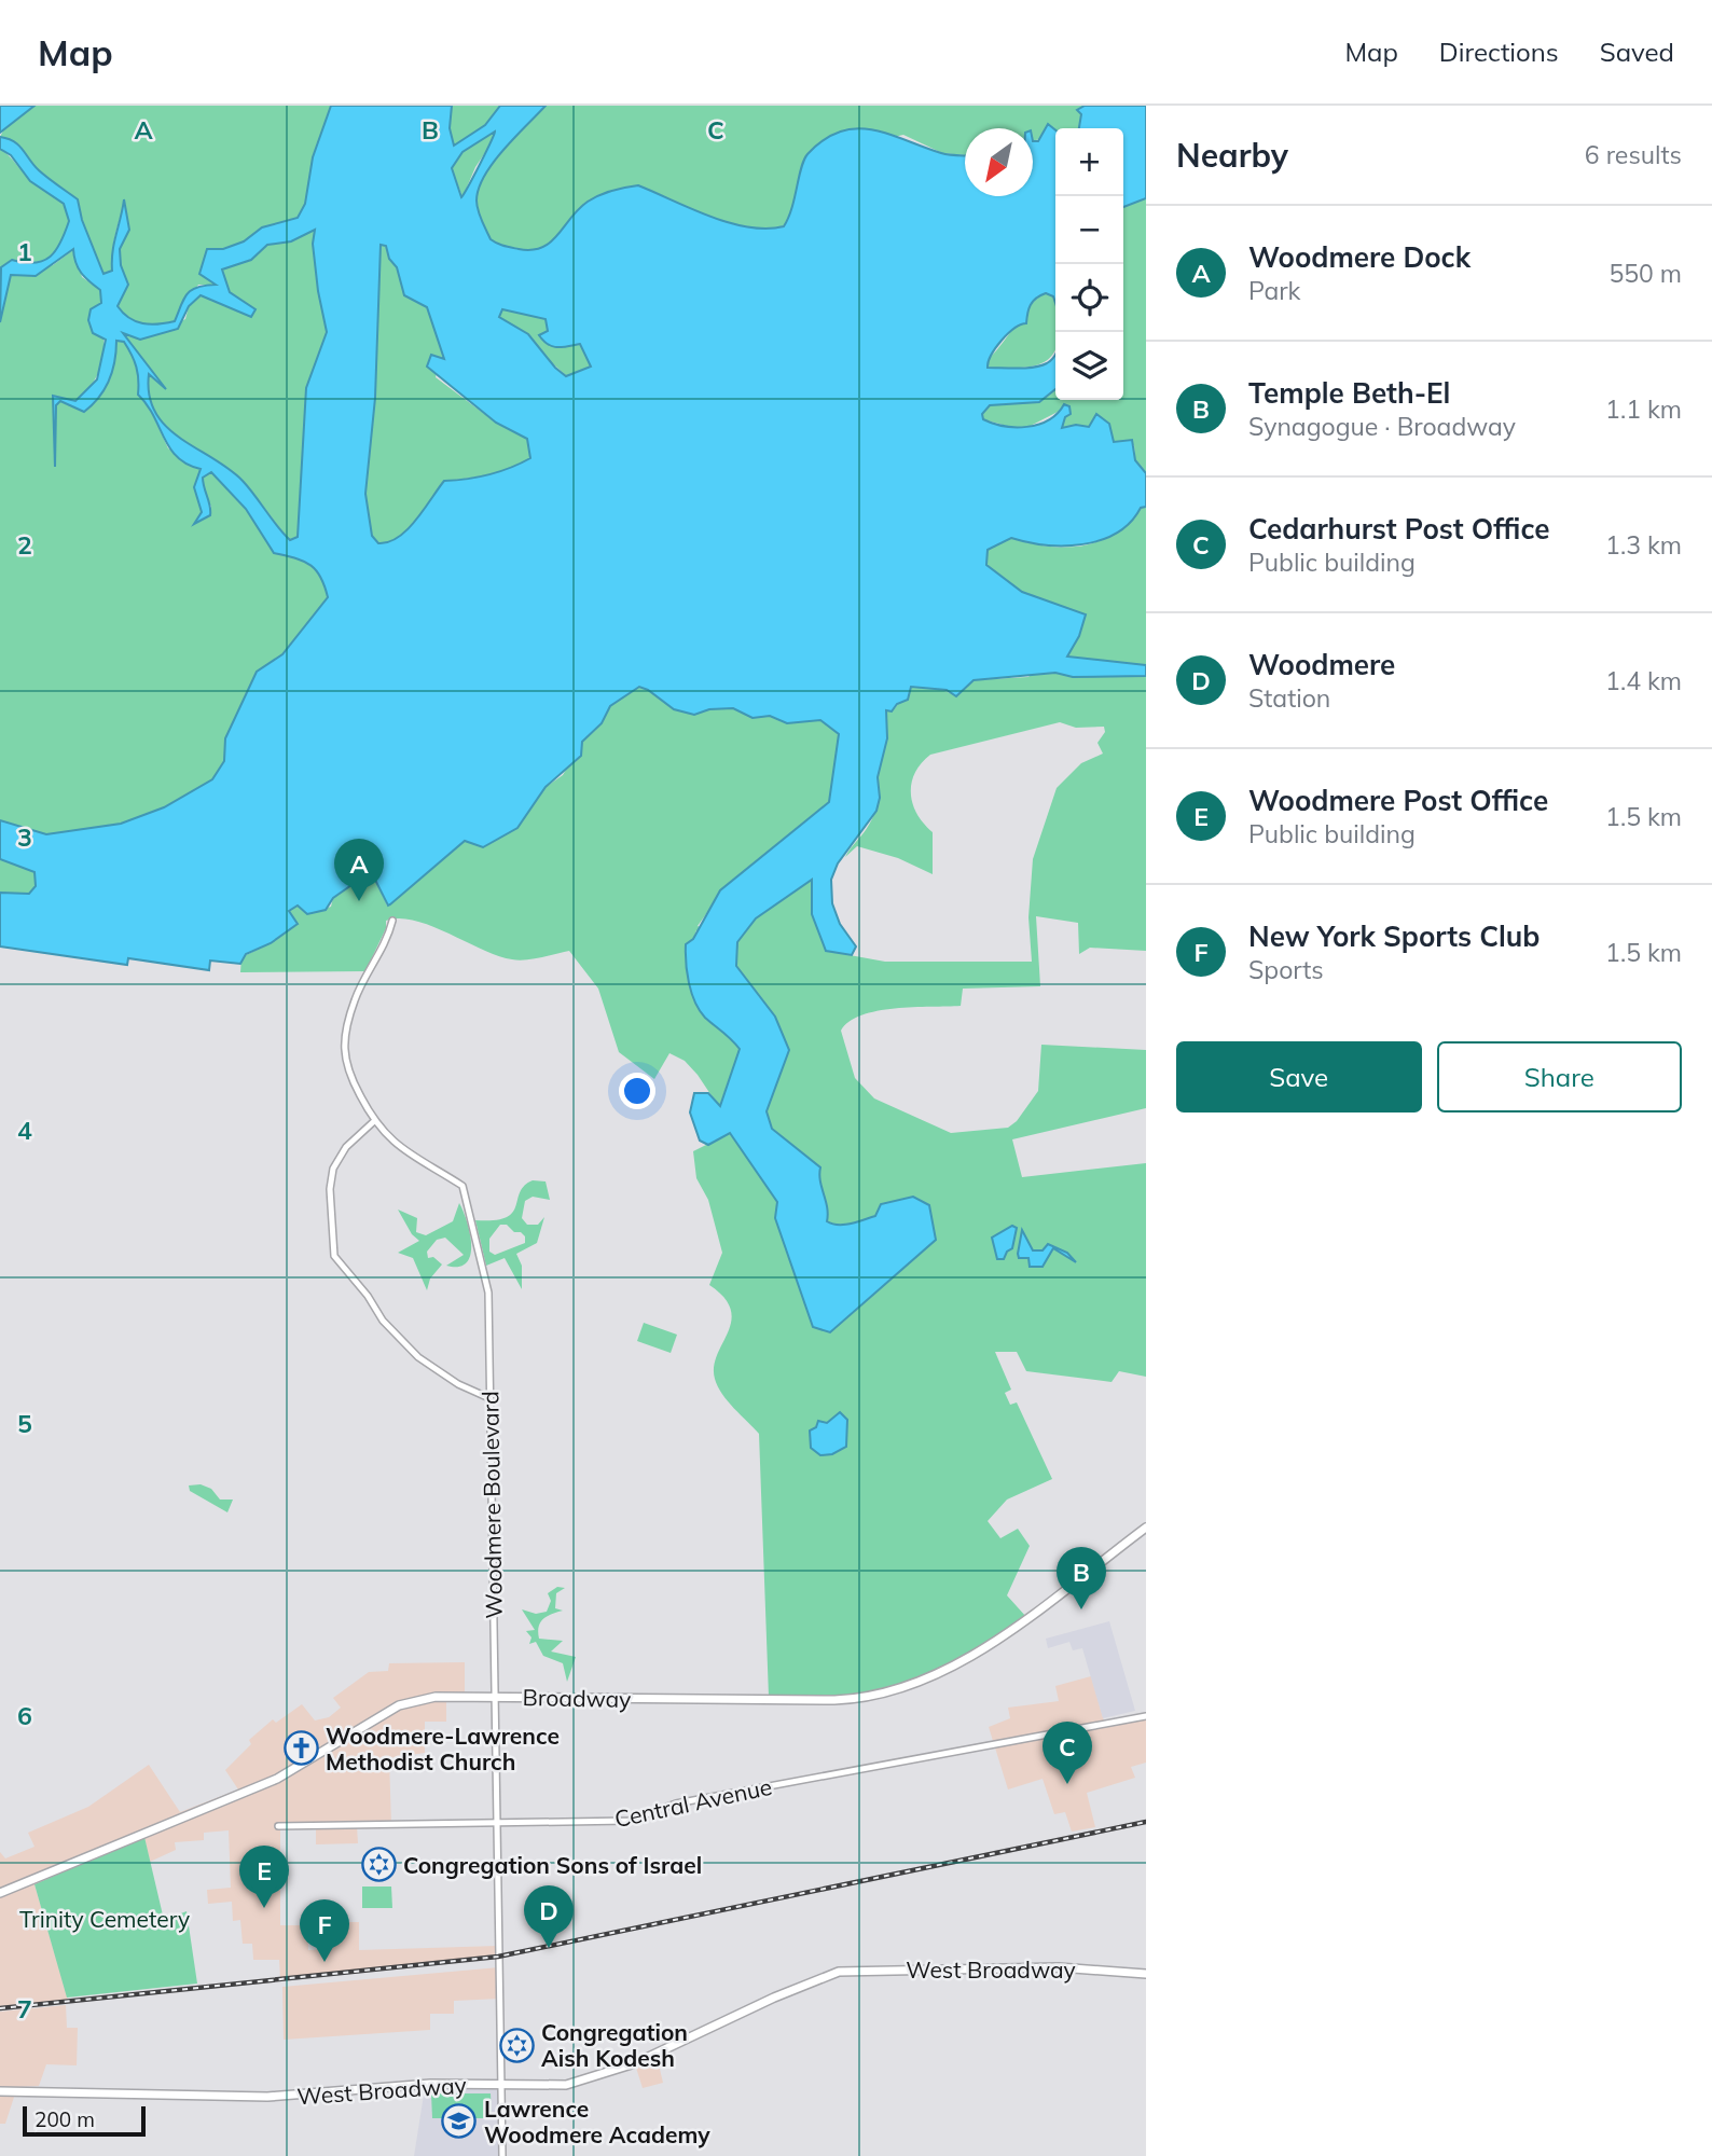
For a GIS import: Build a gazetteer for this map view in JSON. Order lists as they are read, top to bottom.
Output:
{
  "streets": {
    "main road": ["Broadway", "West Broadway"],
    "street": ["Woodmere Boulevard", "Central Avenue"]
  },
  "crossings": [
    ["Woodmere Boulevard", "Broadway"],
    ["Woodmere Boulevard", "Central Avenue"],
    ["Woodmere Boulevard", "West Broadway"]
  ],
  "parks": ["Trinity Cemetery"],
  "places": {
    "church": ["Woodmere-Lawrence Methodist Church"],
    "synagogue": ["Congregation Sons of Israel", "Congregation Aish Kodesh"],
    "school or university": ["Lawrence Woodmere Academy"]
  },
  "scale_bar": "200 m",
  "north": "bottom left",
  "page": {
    "header": "Map",
    "nav": ["Map", "Directions", "Saved"],
    "heading": ["Nearby", "6 results"],
    "map_buttons": ["+", "−"],
    "list": [
      {
        "mark": "A",
        "name": "Woodmere Dock",
        "note": "Park",
        "value": "550 m"
      },
      {
        "mark": "B",
        "name": "Temple Beth-El",
        "note": "Synagogue · Broadway",
        "value": "1.1 km"
      },
      {
        "mark": "C",
        "name": "Cedarhurst Post Office",
        "note": "Public building",
        "value": "1.3 km"
      },
      {
        "mark": "D",
        "name": "Woodmere",
        "note": "Station",
        "value": "1.4 km"
      },
      {
        "mark": "E",
        "name": "Woodmere Post Office",
        "note": "Public building",
        "value": "1.5 km"
      },
      {
        "mark": "F",
        "name": "New York Sports Club",
        "note": "Sports",
        "value": "1.5 km"
      }
    ],
    "pins": [
      "A",
      "B",
      "C",
      "E",
      "D",
      "F"
    ],
    "buttons": ["Save", "Share"],
    "scale": "200 m"
  },
  "grid": {
    "columns": ["A", "B", "C"],
    "rows": [
      "1",
      "2",
      "3",
      "4",
      "5",
      "6",
      "7"
    ]
  }
}
